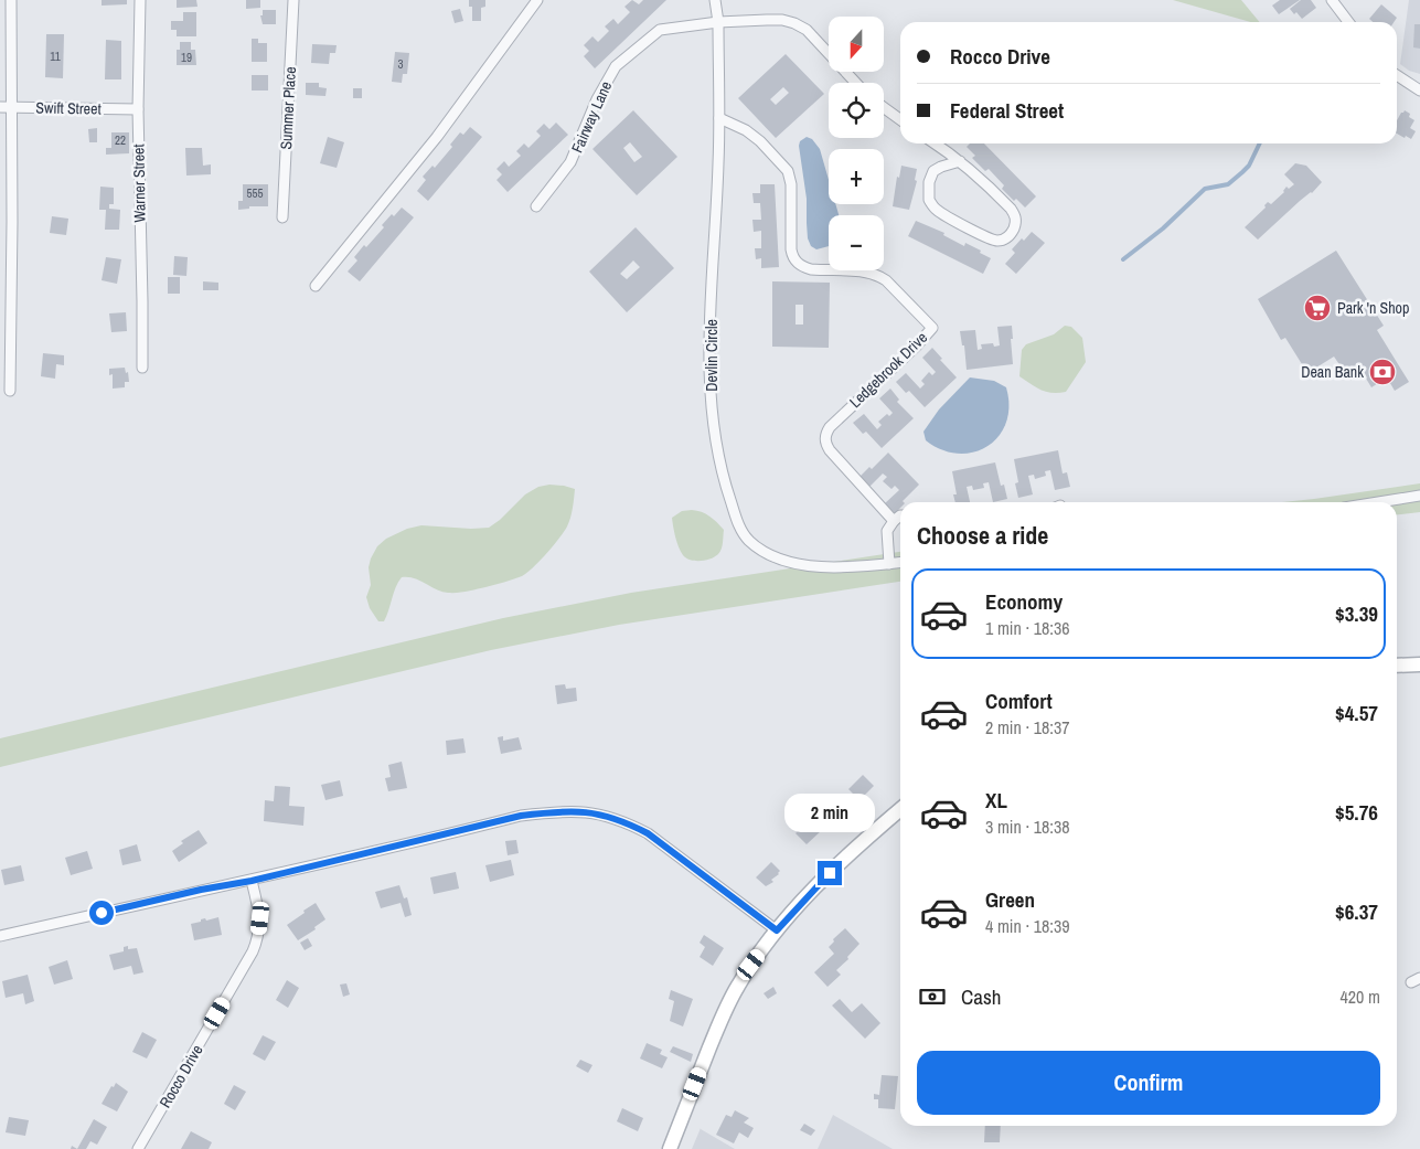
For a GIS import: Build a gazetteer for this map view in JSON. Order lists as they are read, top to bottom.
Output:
{
  "streets": {
    "street": [
      "Swift Street",
      "Summer Place",
      "Fairway Lane",
      "Warner Street",
      "Devlin Circle",
      "Ledgebrook Drive",
      "Rocco Drive"
    ]
  },
  "crossings": [
    ["Swift Street", "Warner Street"],
    ["Fairway Lane", "Devlin Circle"],
    ["Devlin Circle", "Ledgebrook Drive"]
  ],
  "places": {
    "supermarket": ["Park 'n Shop"],
    "bank": ["Dean Bank"]
  },
  "house_numbers": [
    "11",
    "19",
    "3",
    "22",
    "555"
  ],
  "north": "bottom",
  "page": {
    "map_buttons": ["+", "−"],
    "banner": ["Rocco Drive", "Federal Street"],
    "heading": "Choose a ride",
    "list": [
      {
        "name": "Economy",
        "note": "1 min · 18:36",
        "value": "$3.39"
      },
      {
        "name": "Comfort",
        "note": "2 min · 18:37",
        "value": "$4.57"
      },
      {
        "name": "XL",
        "note": "3 min · 18:38",
        "value": "$5.76"
      },
      {
        "name": "Green",
        "note": "4 min · 18:39",
        "value": "$6.37"
      }
    ],
    "bubble": "2 min",
    "pay": ["Cash", "420 m"],
    "buttons": "Confirm"
  }
}
